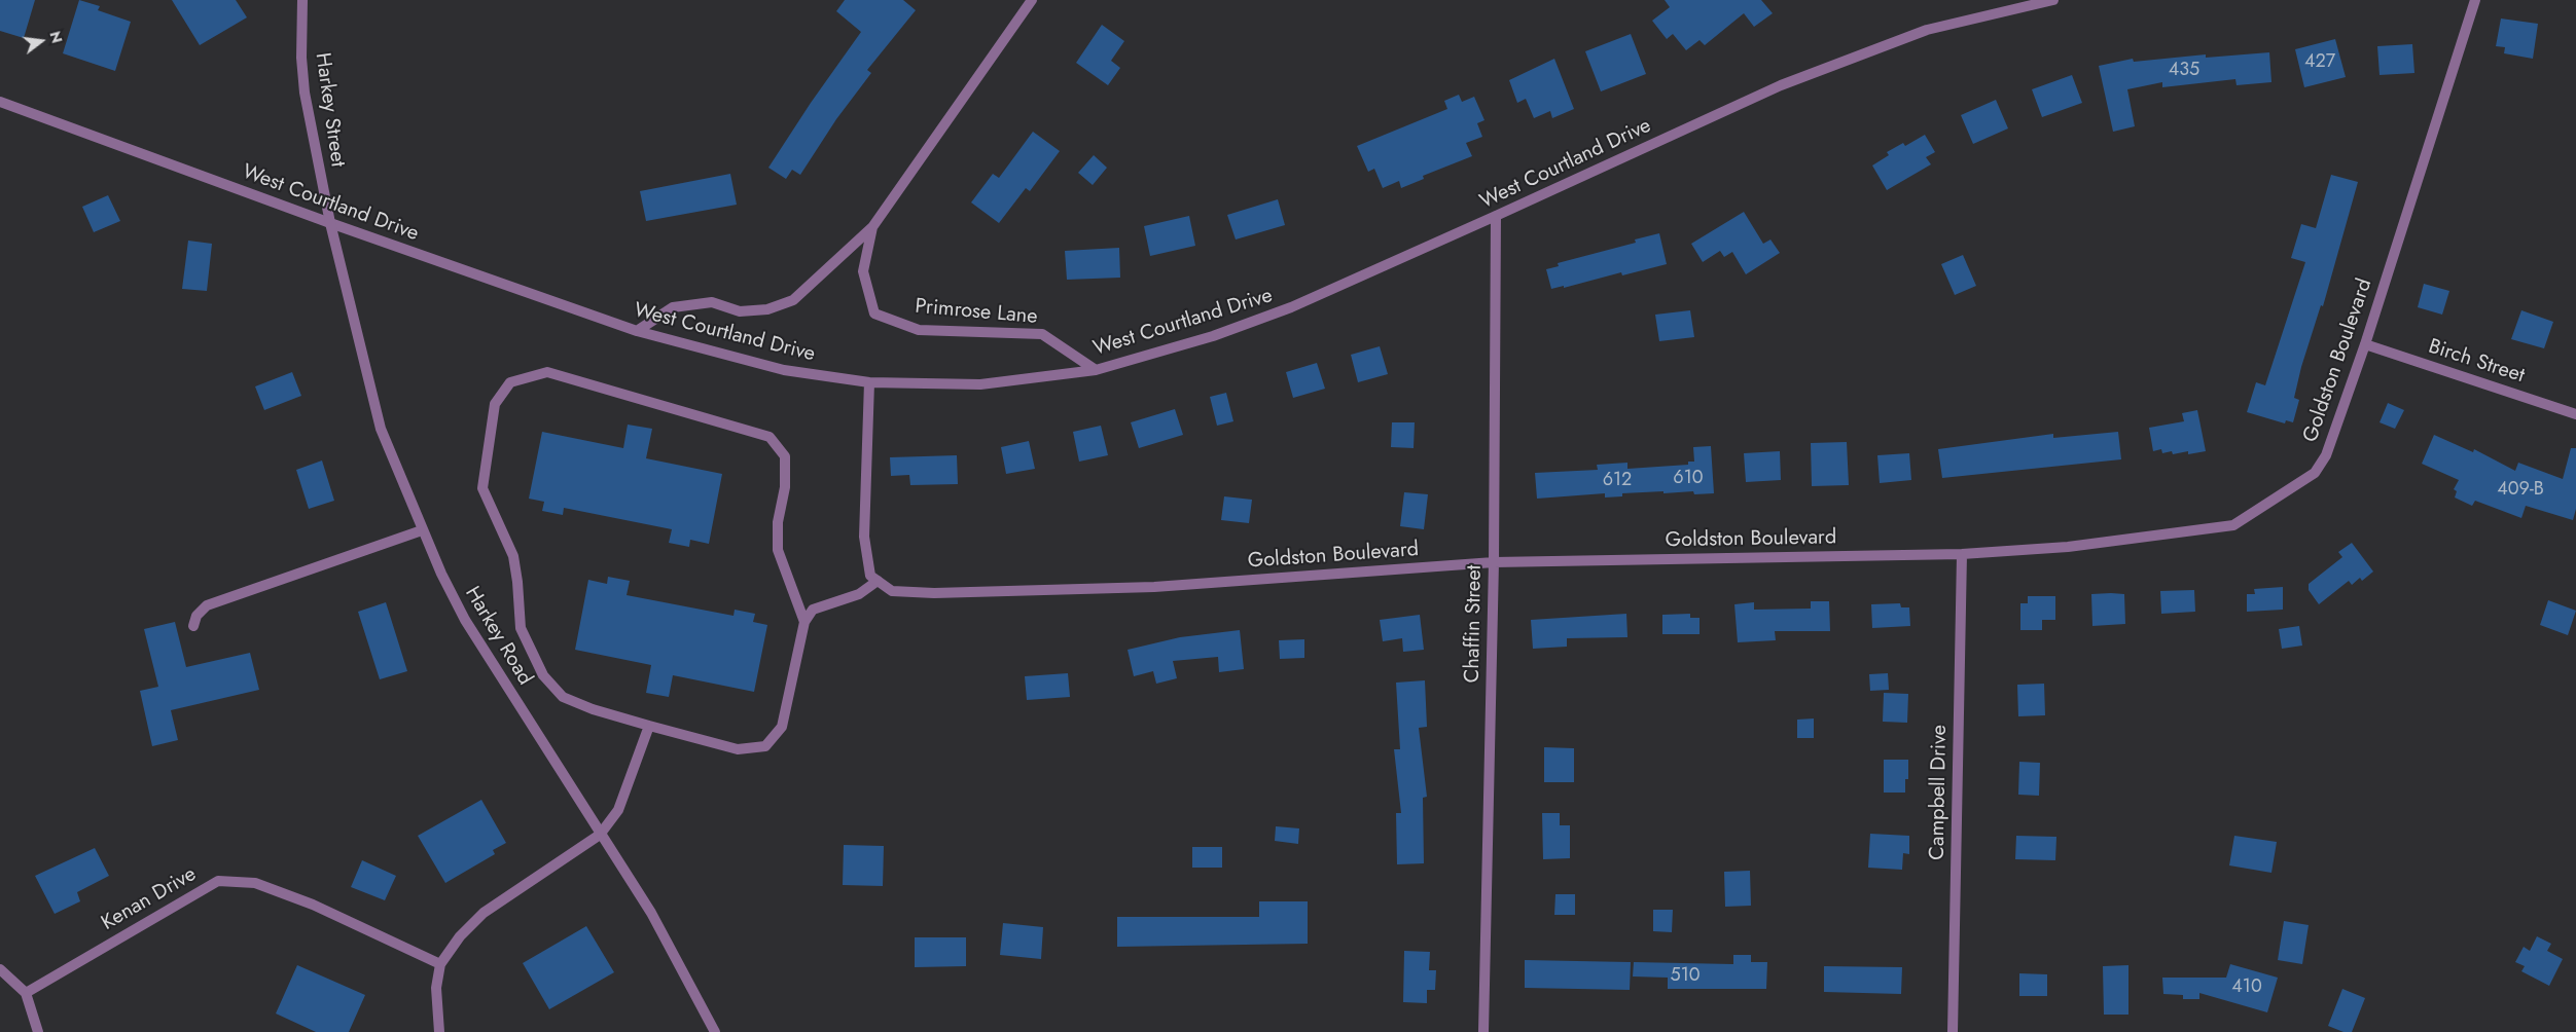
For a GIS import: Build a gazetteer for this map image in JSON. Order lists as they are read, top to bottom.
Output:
{
  "streets": {
    "street": [
      "Harkey Street",
      "West Courtland Drive",
      "Primrose Lane",
      "Goldston Boulevard",
      "Birch Street",
      "Chaffin Street",
      "Harkey Road",
      "Campbell Drive",
      "Kenan Drive"
    ]
  },
  "crossings": [
    ["Harkey Street", "West Courtland Drive"],
    ["Harkey Street", "Harkey Road"],
    ["West Courtland Drive", "Primrose Lane"],
    ["West Courtland Drive", "Chaffin Street"],
    ["West Courtland Drive", "Harkey Road"],
    ["Goldston Boulevard", "Birch Street"],
    ["Goldston Boulevard", "Chaffin Street"],
    ["Goldston Boulevard", "Campbell Drive"]
  ],
  "house_numbers": [
    "427",
    "435",
    "610",
    "612",
    "409-B",
    "510",
    "410"
  ],
  "north": "right"
}
